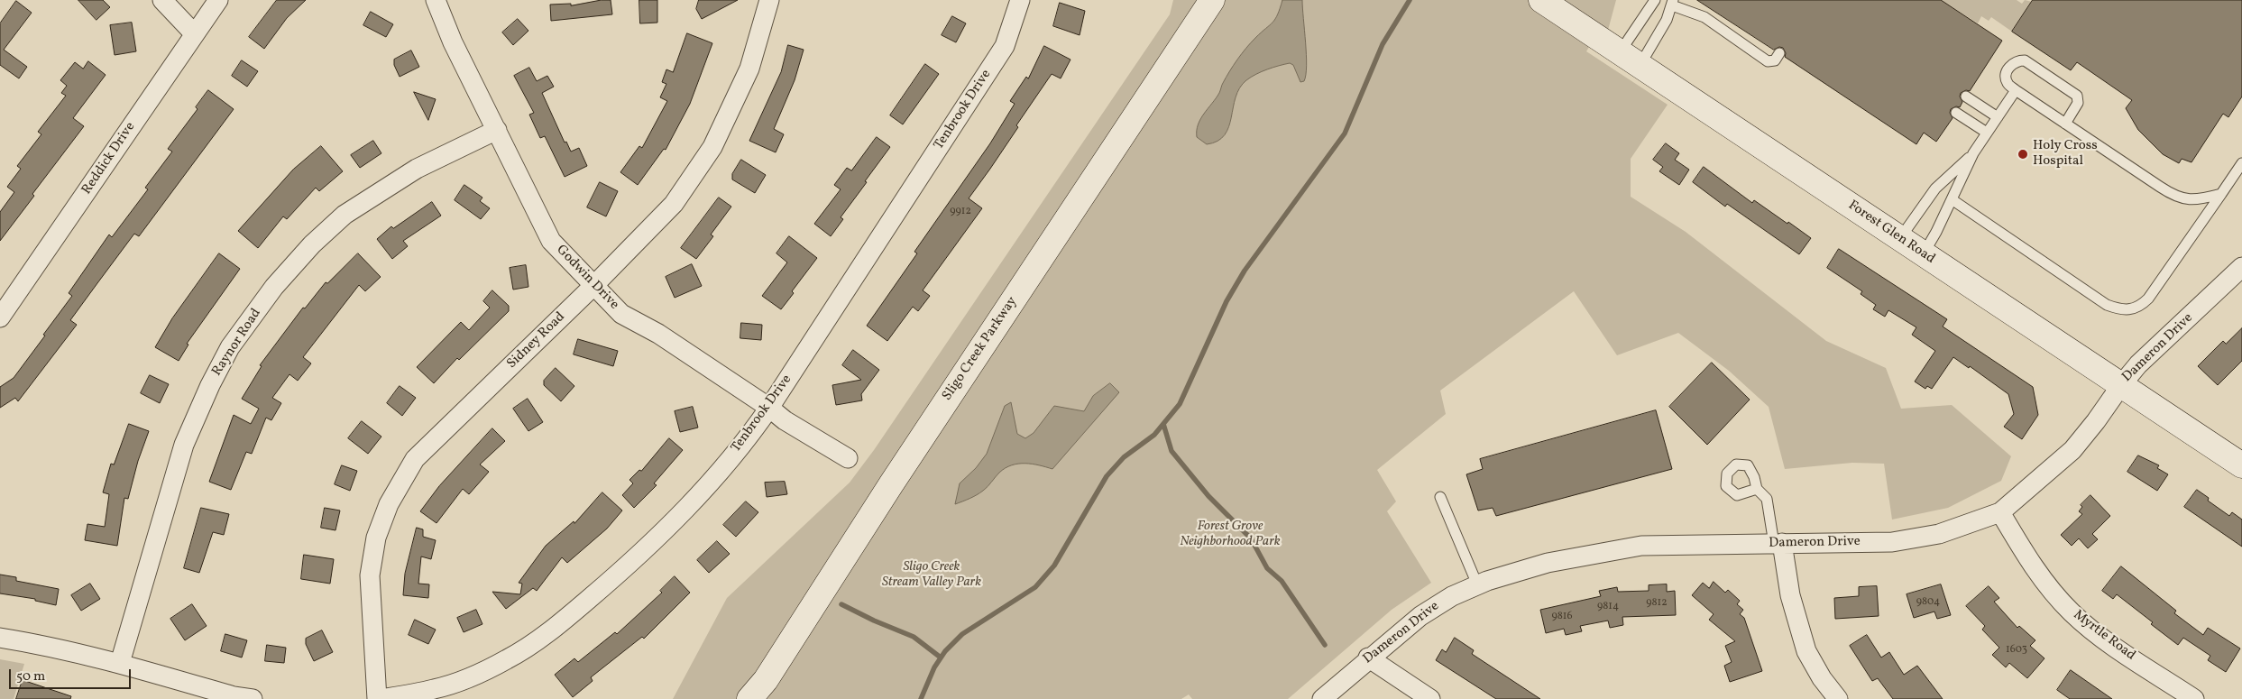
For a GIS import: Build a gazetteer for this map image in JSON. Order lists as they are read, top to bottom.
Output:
{
  "streets": {
    "street": [
      "Tenbrook Drive",
      "Reddick Drive",
      "Forest Glen Road",
      "Godwin Drive",
      "Sidney Road",
      "Raynor Road",
      "Dameron Drive",
      "Sligo Creek Parkway",
      "Myrtle Road"
    ]
  },
  "crossings": [
    ["Tenbrook Drive", "Godwin Drive"],
    ["Forest Glen Road", "Dameron Drive"],
    ["Godwin Drive", "Sidney Road"],
    ["Godwin Drive", "Raynor Road"],
    ["Dameron Drive", "Myrtle Road"]
  ],
  "parks": ["Forest Grove Neighborhood Park", "Sligo Creek Stream Valley Park"],
  "places": ["Holy Cross Hospital"],
  "house_numbers": [
    "9912",
    "9804",
    "9812",
    "9814",
    "9816",
    "1603"
  ],
  "scale_bar": "50 m"
}
